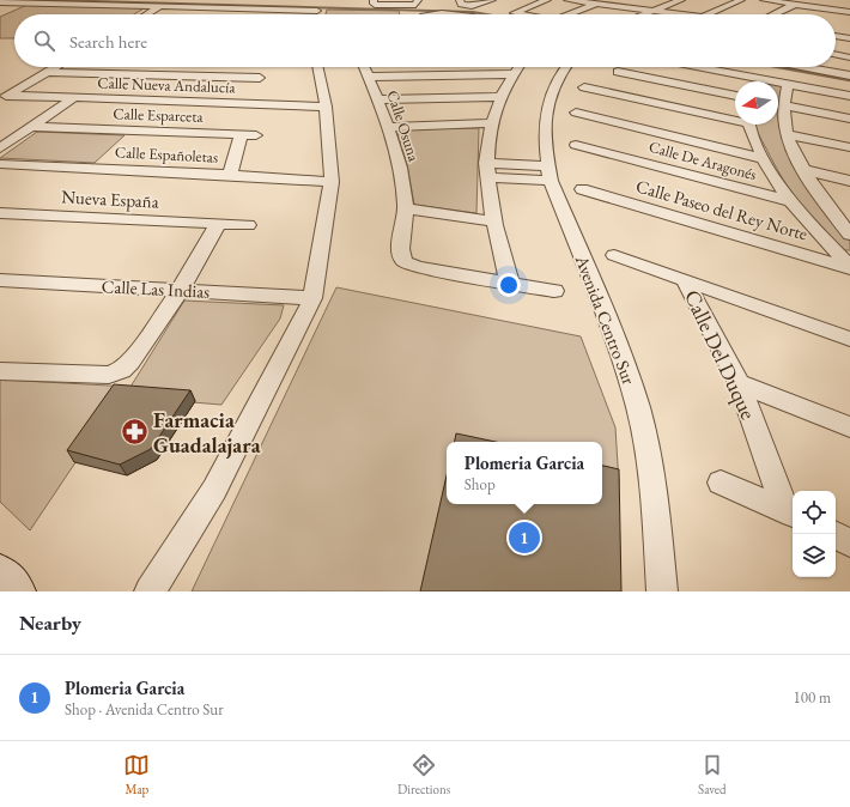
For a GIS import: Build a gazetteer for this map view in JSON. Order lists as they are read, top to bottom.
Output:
{
  "streets": {
    "street": [
      "Calle Nueva Andalucía",
      "Calle Esparceta",
      "Calle Osuna",
      "Calle Españoletas",
      "Calle De Aragonés",
      "Nueva España",
      "Calle Paseo del Rey Norte",
      "Calle Las Indias",
      "Avenida Centro Sur",
      "Calle Del Duque"
    ]
  },
  "places": {
    "pharmacy": ["Farmacia Guadalajara"]
  },
  "north": "left",
  "page": {
    "search": "Search here",
    "popup": ["Plomeria Garcia", "Shop"],
    "pins": "1",
    "heading": "Nearby",
    "list": [
      {
        "mark": "1",
        "name": "Plomeria Garcia",
        "note": "Shop · Avenida Centro Sur",
        "value": "100 m"
      }
    ],
    "nav": ["Map", "Directions", "Saved"]
  }
}
